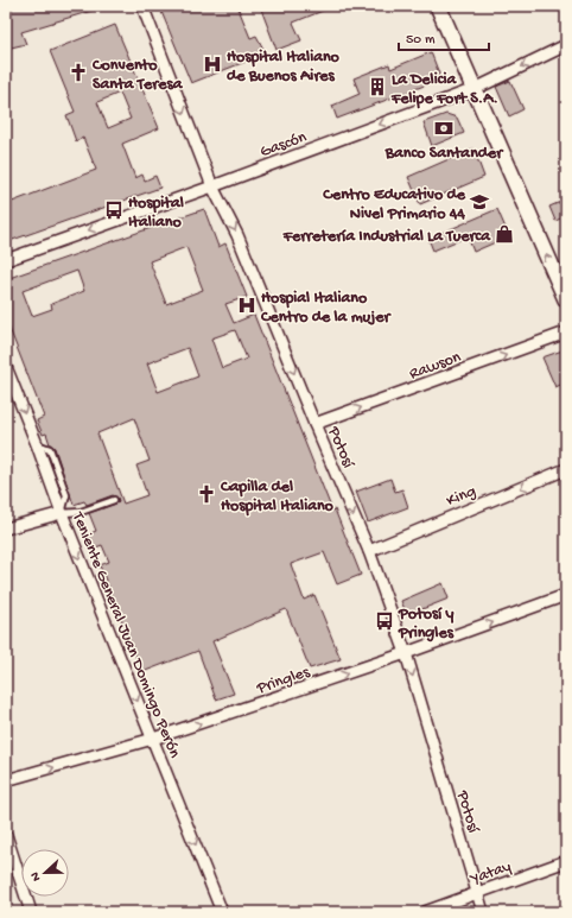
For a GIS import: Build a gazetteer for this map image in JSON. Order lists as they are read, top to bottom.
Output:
{
  "streets": {
    "street": [
      "Gascón",
      "Rawson",
      "Potosí",
      "King",
      "Teniente General Juan Domingo Perón",
      "Pringles",
      "Yatay"
    ]
  },
  "crossings": [
    ["Gascón", "Potosí"],
    ["Rawson", "Potosí"],
    ["Potosí", "King"],
    ["Potosí", "Pringles"],
    ["Potosí", "Yatay"],
    ["Teniente General Juan Domingo Perón", "Pringles"]
  ],
  "one_way": [
    "Gascón",
    "Rawson",
    "Potosí",
    "King",
    "Teniente General Juan Domingo Perón",
    "Pringles"
  ],
  "places": {
    "hospital": ["Hospital Italiano de Buenos Aires", "Hospial Italiano Centro de la mujer"],
    "church": ["Convento Santa Teresa", "Capilla del Hospital Italiano"],
    "building": ["La Delicia Felipe Fort S.A."],
    "bank": ["Banco Santander"],
    "school or university": ["Centro Educativo de Nivel Primario 44"],
    "bus stop": ["Hospital Italiano", "Potosí y Pringles"],
    "shop": ["Ferretería Industrial La Tuerca"]
  },
  "scale_bar": "50 m",
  "north": "left"
}
